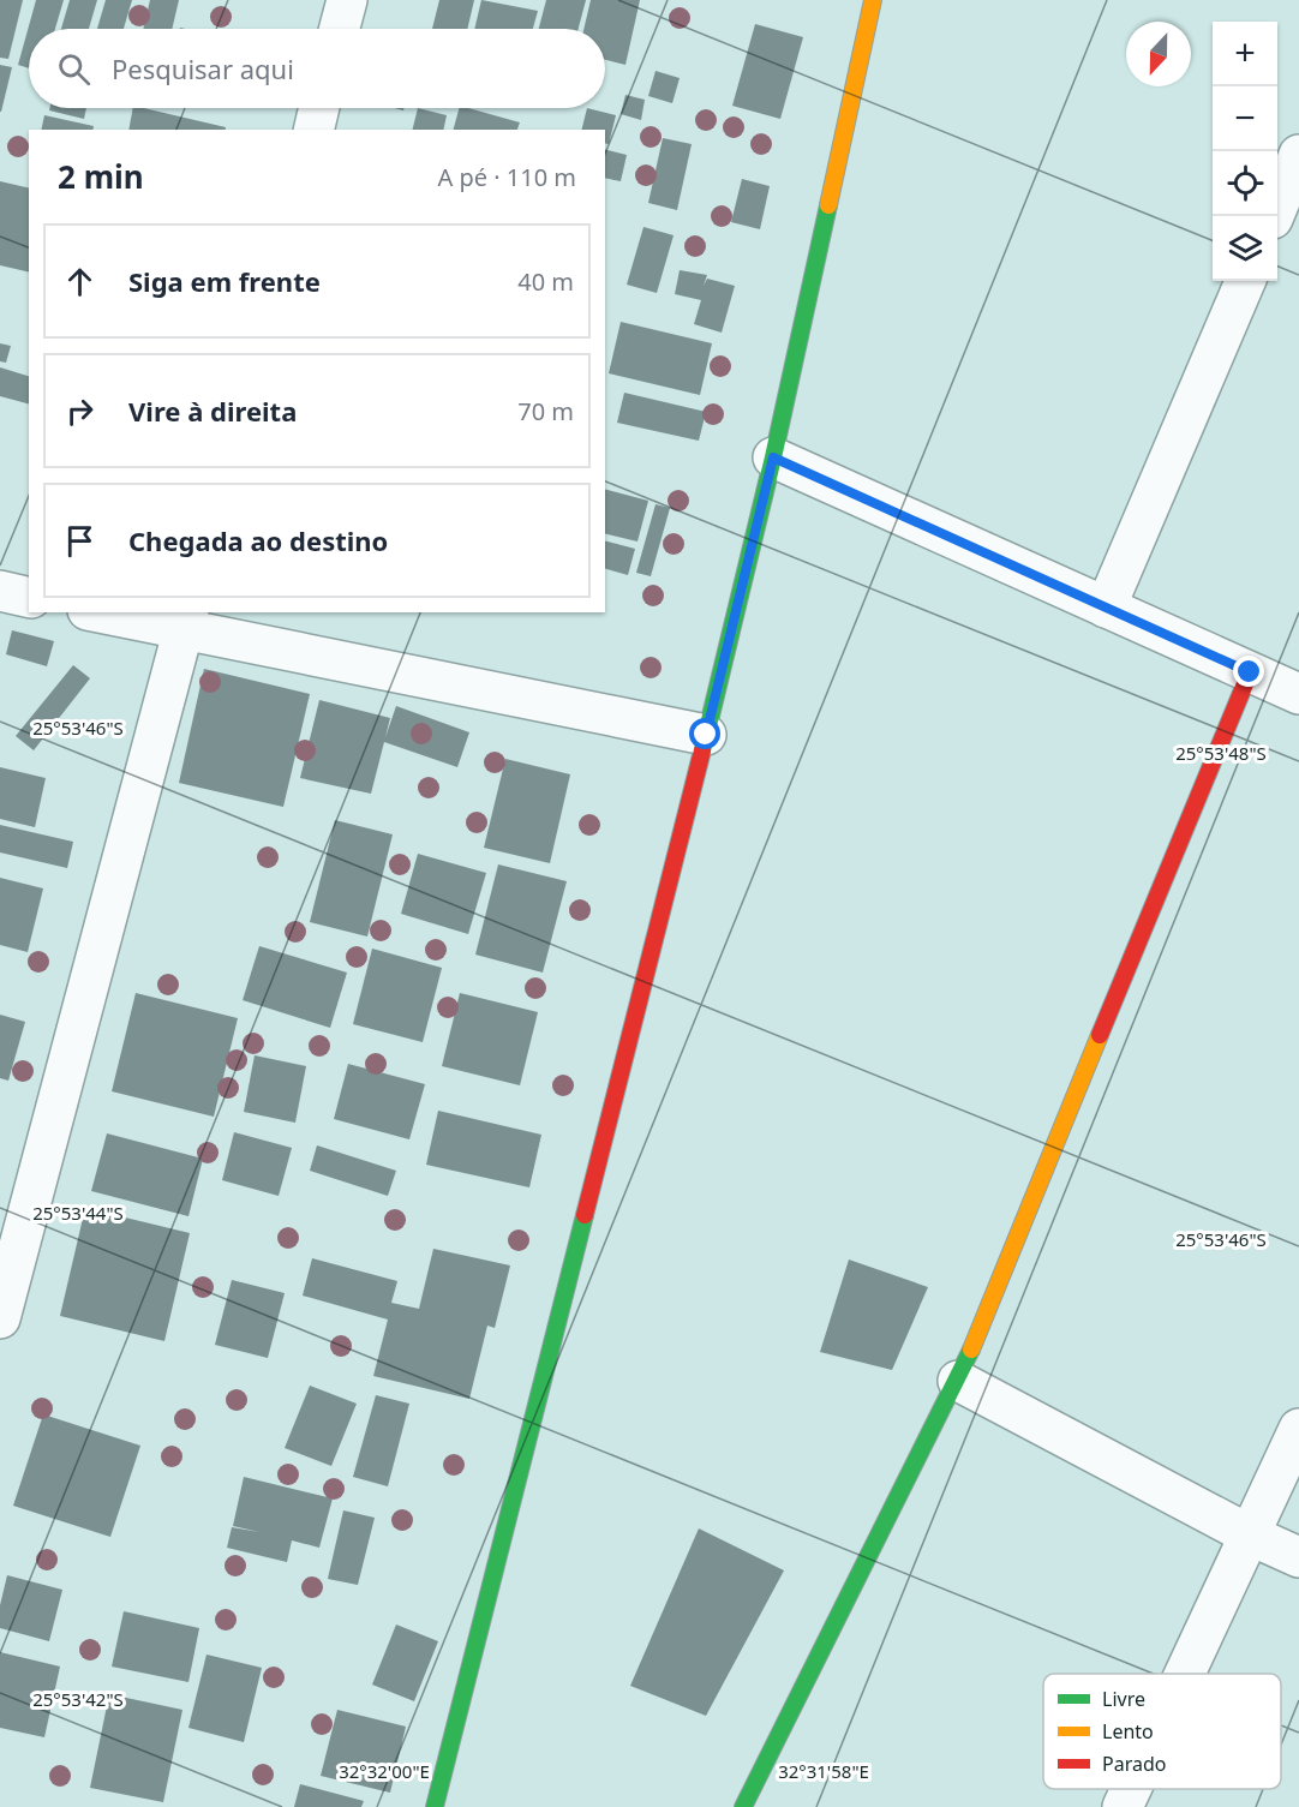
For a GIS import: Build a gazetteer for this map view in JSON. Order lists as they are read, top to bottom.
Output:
{
  "legend": ["Livre", "Lento", "Parado"],
  "north": "bottom",
  "page": {
    "map_buttons": ["+", "−"],
    "search": "Pesquisar aqui",
    "heading": ["2 min", "A pé · 110 m"],
    "list": [
      ["Siga em frente", "40 m"],
      ["Vire à direita", "70 m"],
      "Chegada ao destino"
    ]
  },
  "coordinates": [
    "25°53'46\"S",
    "25°53'48\"S",
    "25°53'44\"S",
    "25°53'42\"S",
    "32°32'00\"E",
    "32°31'58\"E"
  ]
}
